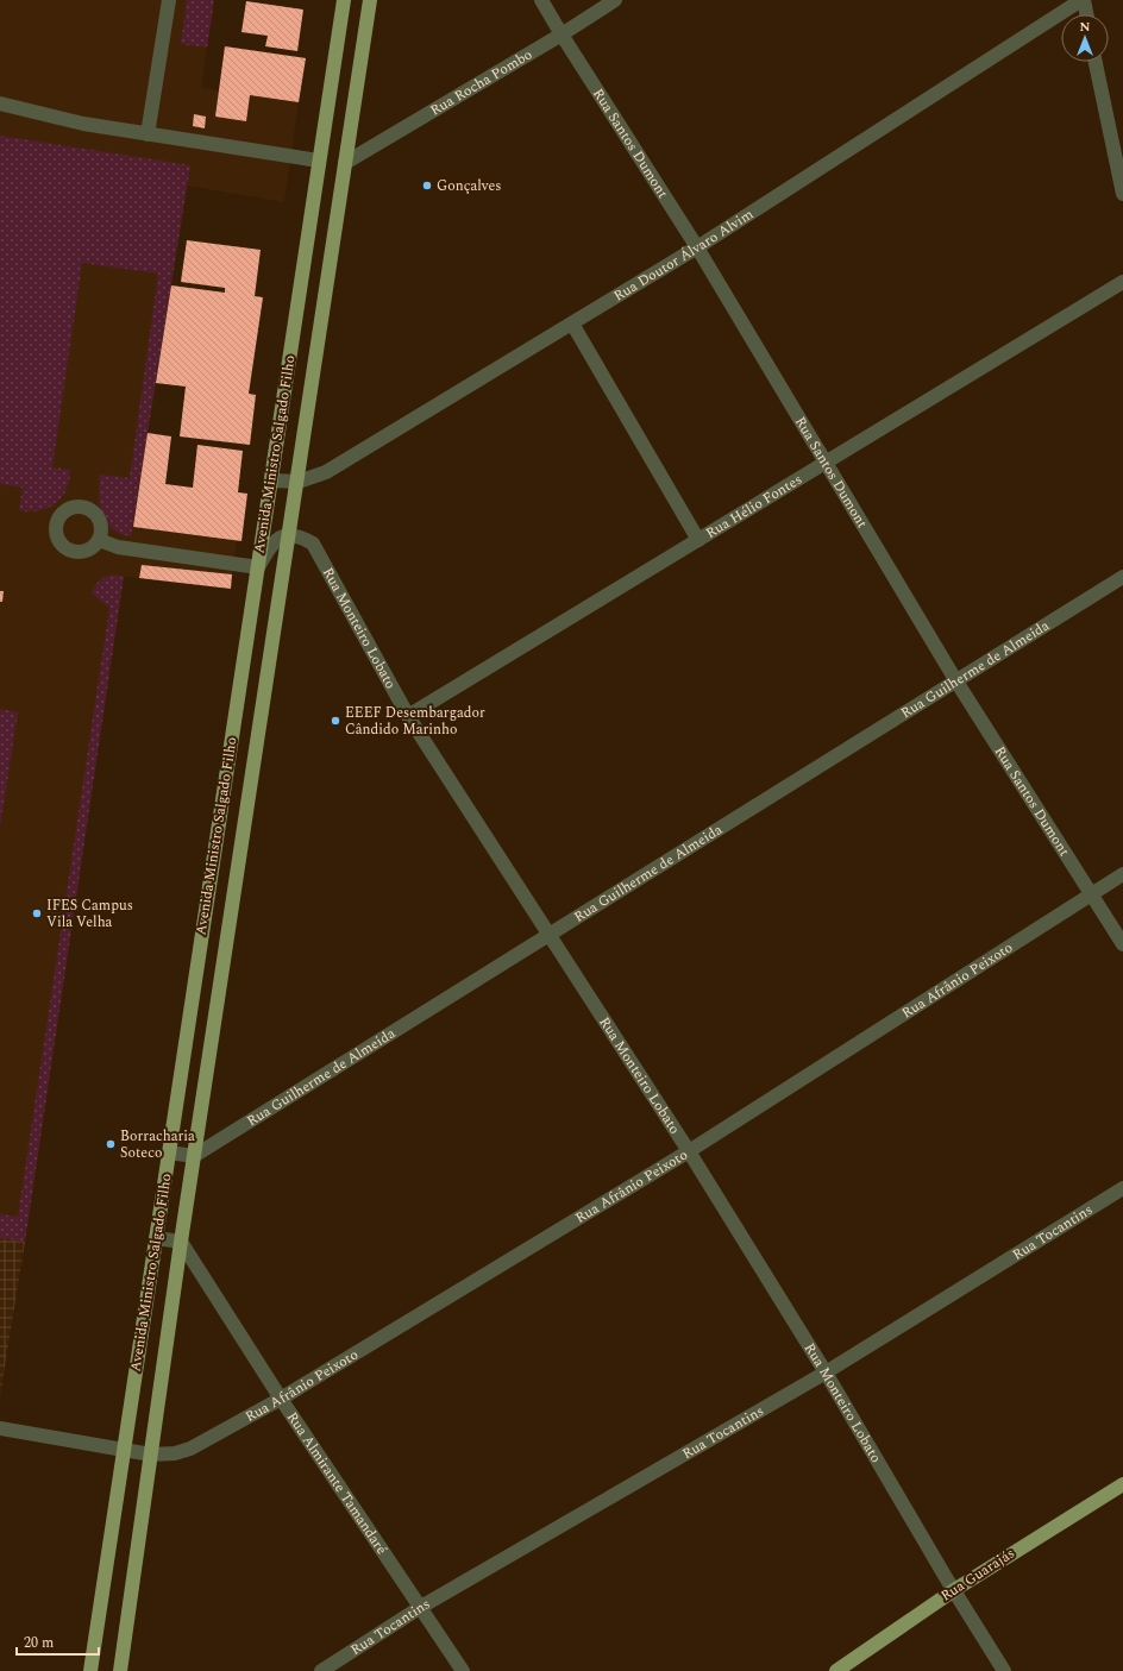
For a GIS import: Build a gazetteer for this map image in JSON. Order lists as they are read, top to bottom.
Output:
{
  "streets": {
    "main road": ["Avenida Ministro Salgado Filho", "Rua Guarajás"],
    "street": [
      "Rua Rocha Pombo",
      "Rua Santos Dumont",
      "Rua Doutor Álvaro Alvim",
      "Rua Hélio Fontes",
      "Rua Monteiro Lobato",
      "Rua Guilherme de Almeida",
      "Rua Afrânio Peixoto",
      "Rua Tocantins",
      "Rua Almirante Tamandaré"
    ]
  },
  "crossings": [
    ["Rua Rocha Pombo", "Rua Santos Dumont"],
    ["Rua Rocha Pombo", "Avenida Ministro Salgado Filho"],
    ["Rua Santos Dumont", "Rua Doutor Álvaro Alvim"],
    ["Rua Santos Dumont", "Rua Hélio Fontes"],
    ["Rua Santos Dumont", "Rua Guilherme de Almeida"],
    ["Rua Santos Dumont", "Rua Afrânio Peixoto"],
    ["Rua Doutor Álvaro Alvim", "Avenida Ministro Salgado Filho"],
    ["Avenida Ministro Salgado Filho", "Rua Monteiro Lobato"],
    ["Avenida Ministro Salgado Filho", "Rua Guilherme de Almeida"],
    ["Avenida Ministro Salgado Filho", "Rua Afrânio Peixoto"],
    ["Avenida Ministro Salgado Filho", "Rua Almirante Tamandaré"],
    ["Rua Hélio Fontes", "Rua Monteiro Lobato"],
    ["Rua Monteiro Lobato", "Rua Guilherme de Almeida"],
    ["Rua Monteiro Lobato", "Rua Afrânio Peixoto"],
    ["Rua Monteiro Lobato", "Rua Tocantins"],
    ["Rua Monteiro Lobato", "Rua Guarajás"],
    ["Rua Afrânio Peixoto", "Rua Almirante Tamandaré"],
    ["Rua Tocantins", "Rua Almirante Tamandaré"]
  ],
  "places": [
    "Gonçalves",
    "EEEF Desembargador Cândido Marinho",
    "IFES Campus Vila Velha",
    "Borracharia Soteco"
  ],
  "scale_bar": "20 m",
  "north": "top"
}
